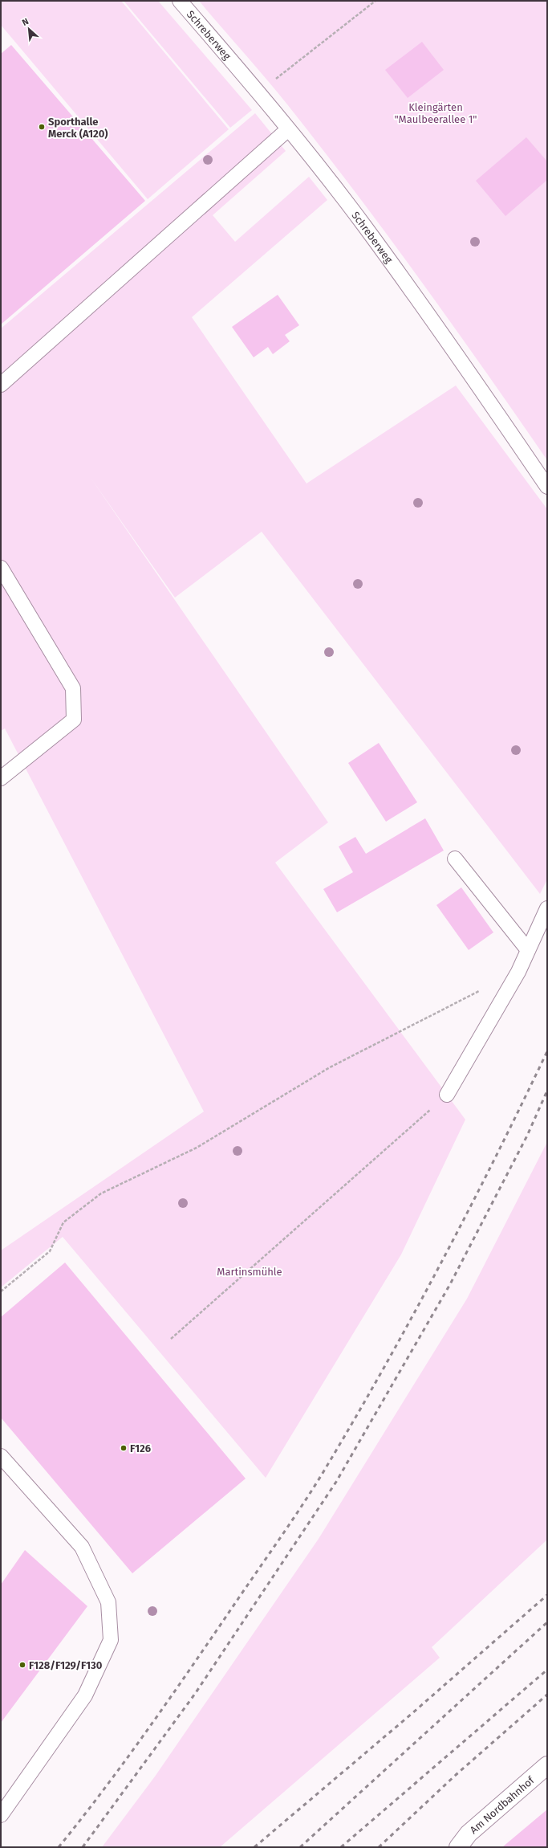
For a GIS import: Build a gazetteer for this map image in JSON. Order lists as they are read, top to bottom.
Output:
{
  "streets": {
    "street": ["Am Nordbahnhof"],
    "lane": ["Schreberweg"]
  },
  "parks": ["Kleingärten \"Maulbeerallee 1\"", "Martinsmühle"],
  "places": ["Sporthalle Merck (A120)", "F126", "F128/F129/F130"],
  "north": "top left"
}
